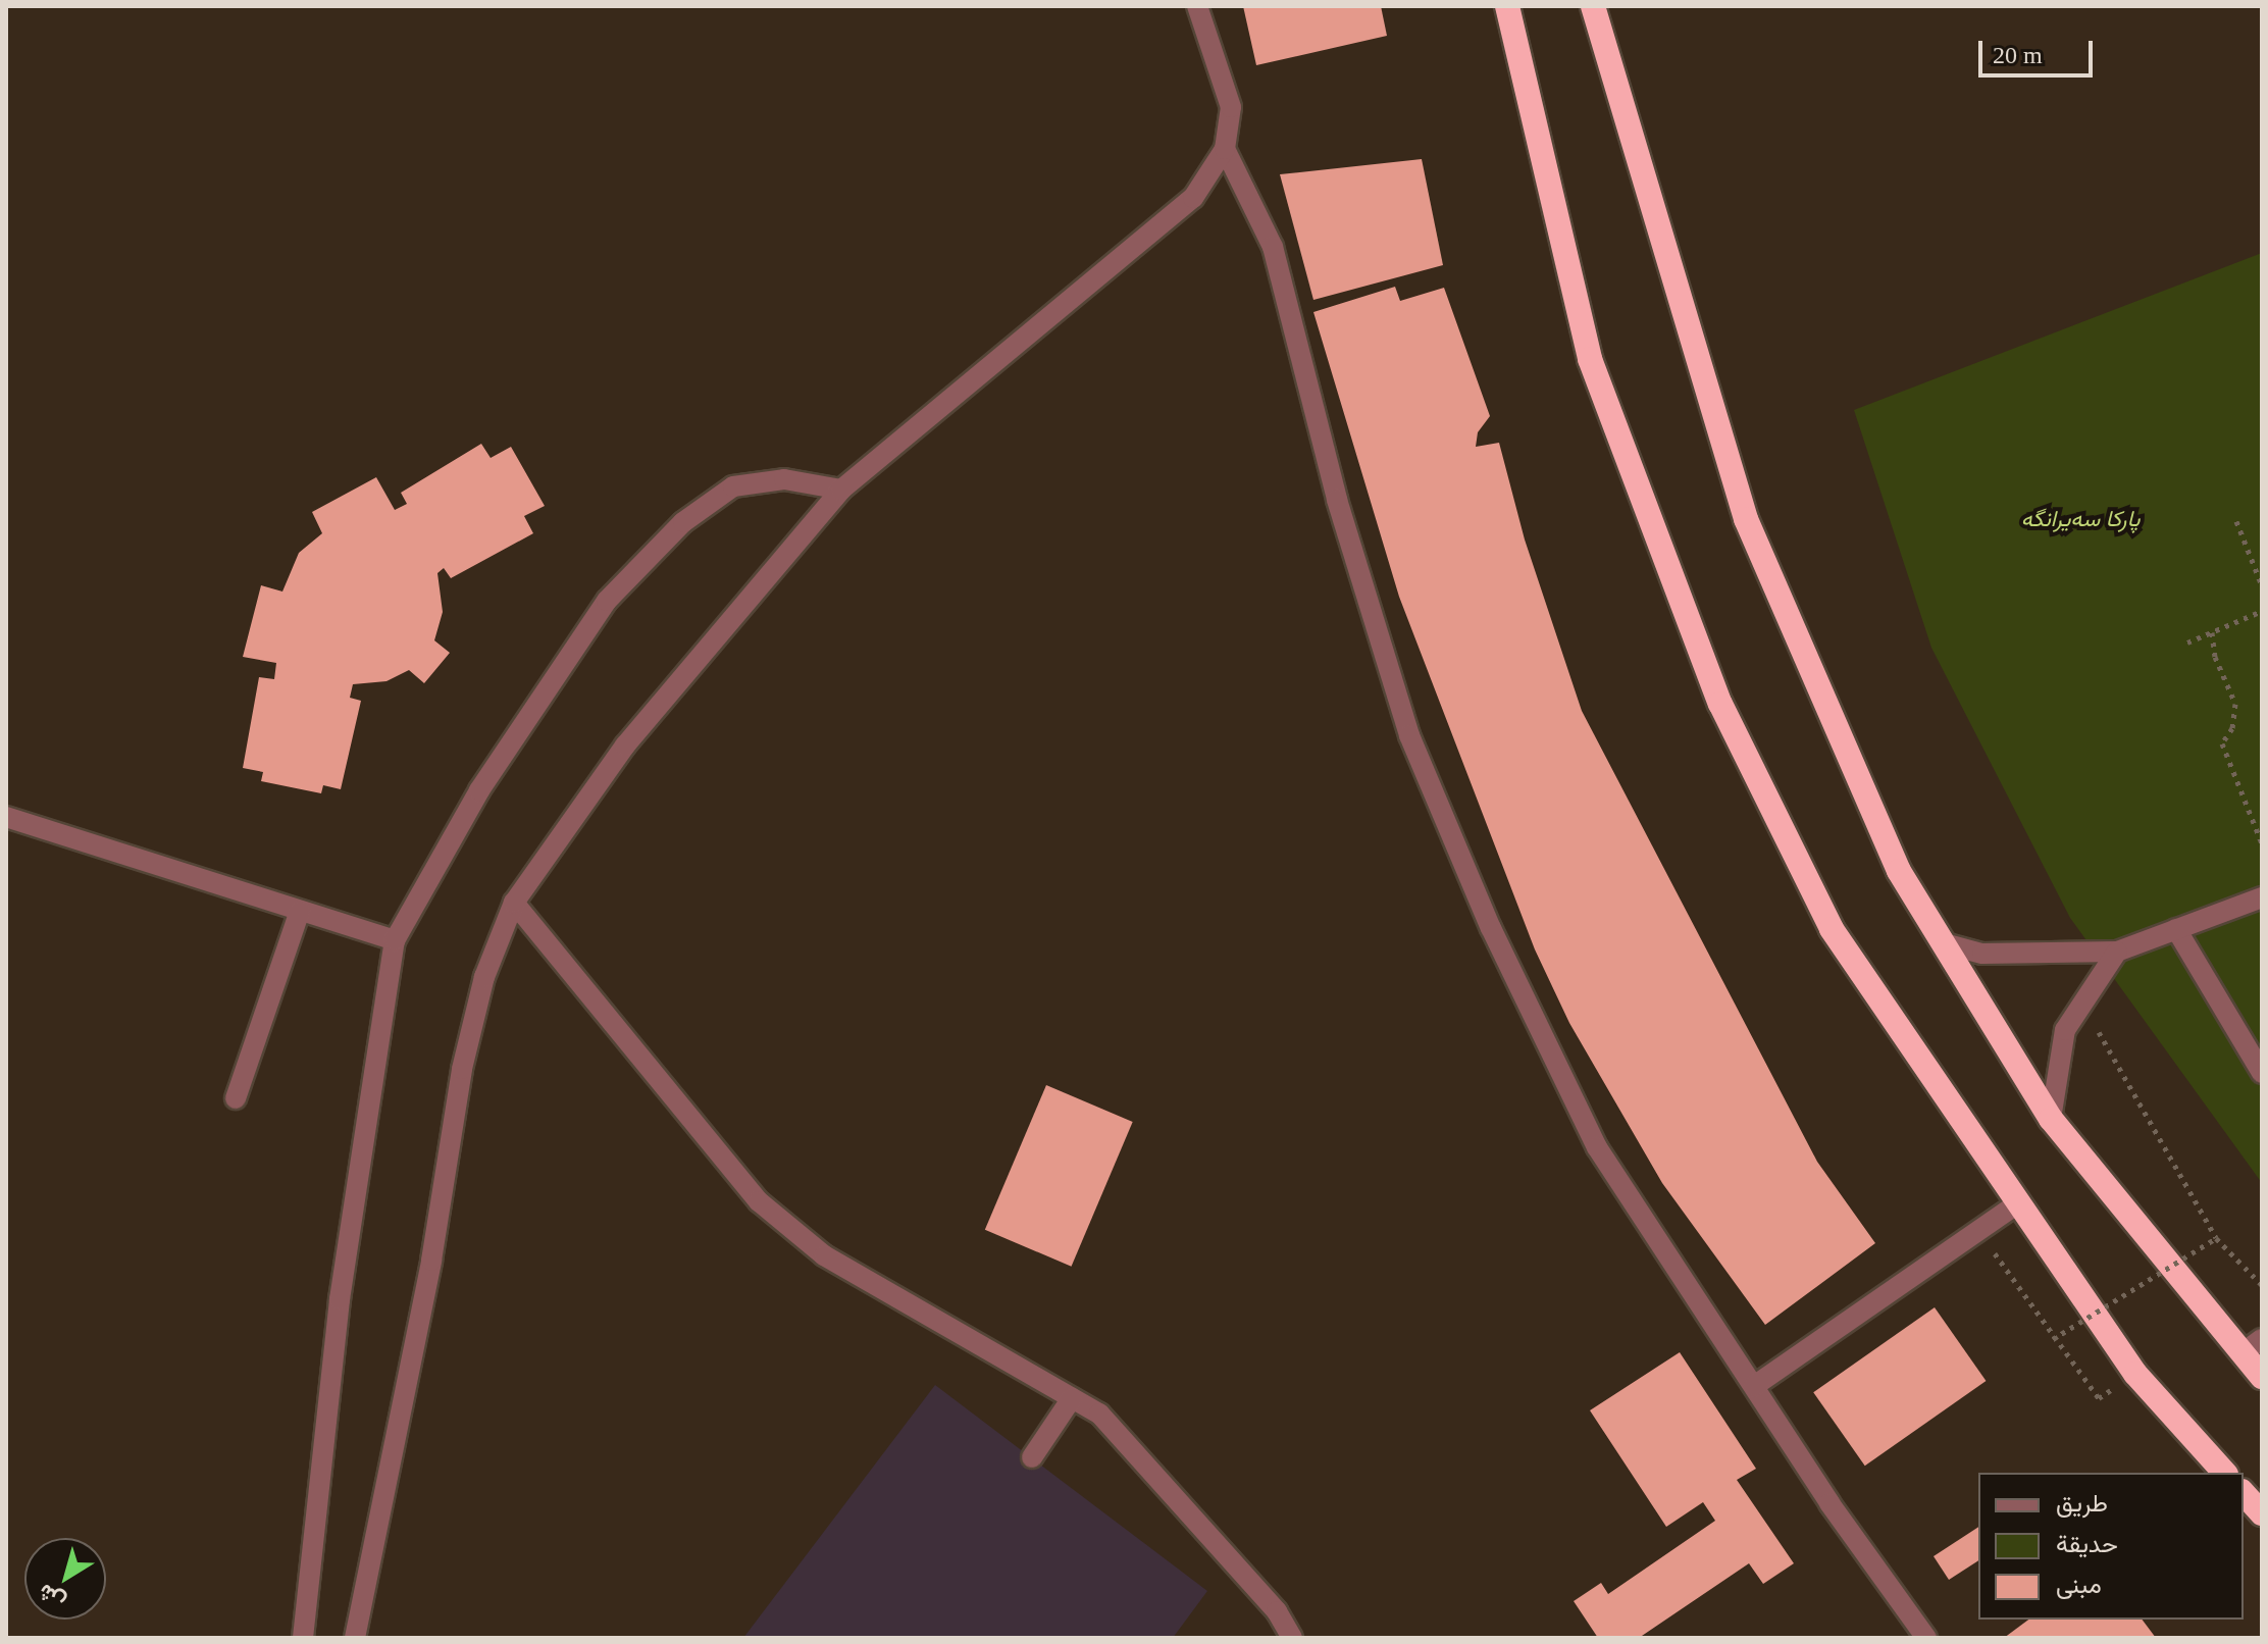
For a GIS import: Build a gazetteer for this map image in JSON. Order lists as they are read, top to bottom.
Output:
{
  "parks": ["پارکا سەیرانگه"],
  "legend": ["طريق", "حديقة", "مبنى"],
  "scale_bar": "20 m",
  "north": "bottom left"
}
